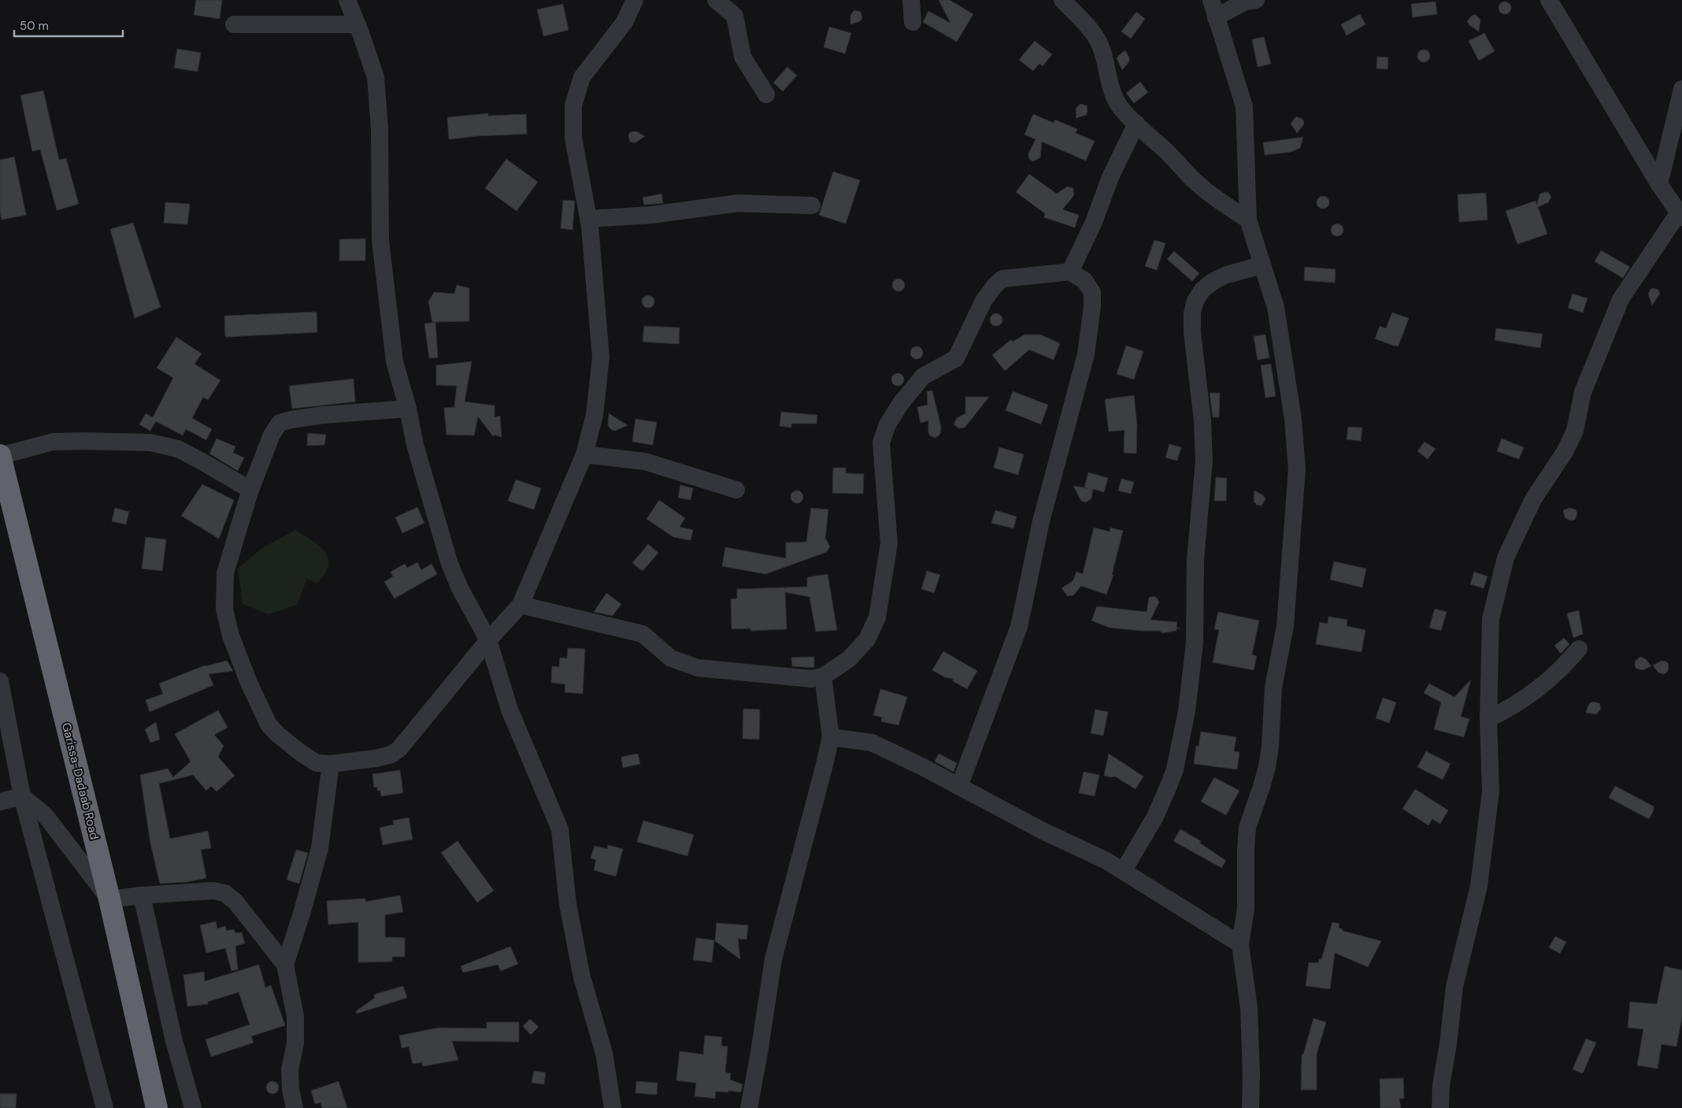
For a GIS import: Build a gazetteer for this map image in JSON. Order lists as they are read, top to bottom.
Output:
{
  "streets": {
    "highway": ["Garissa-Dadaab Road"]
  },
  "scale_bar": "50 m"
}
